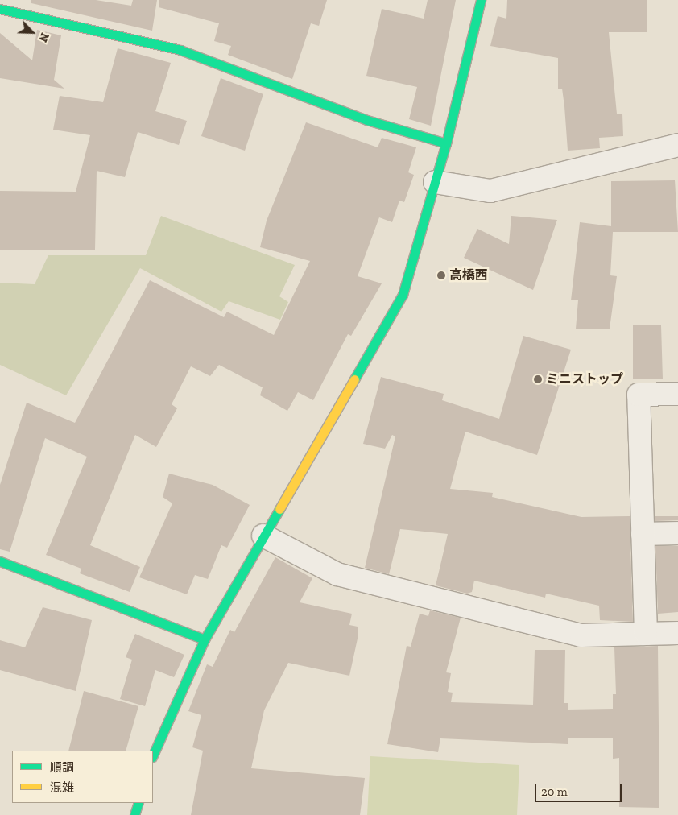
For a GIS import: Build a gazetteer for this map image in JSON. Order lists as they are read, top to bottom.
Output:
{
  "places": ["高橋西", "ミニストップ"],
  "legend": ["順調", "混雑"],
  "scale_bar": "20 m",
  "north": "bottom right"
}
